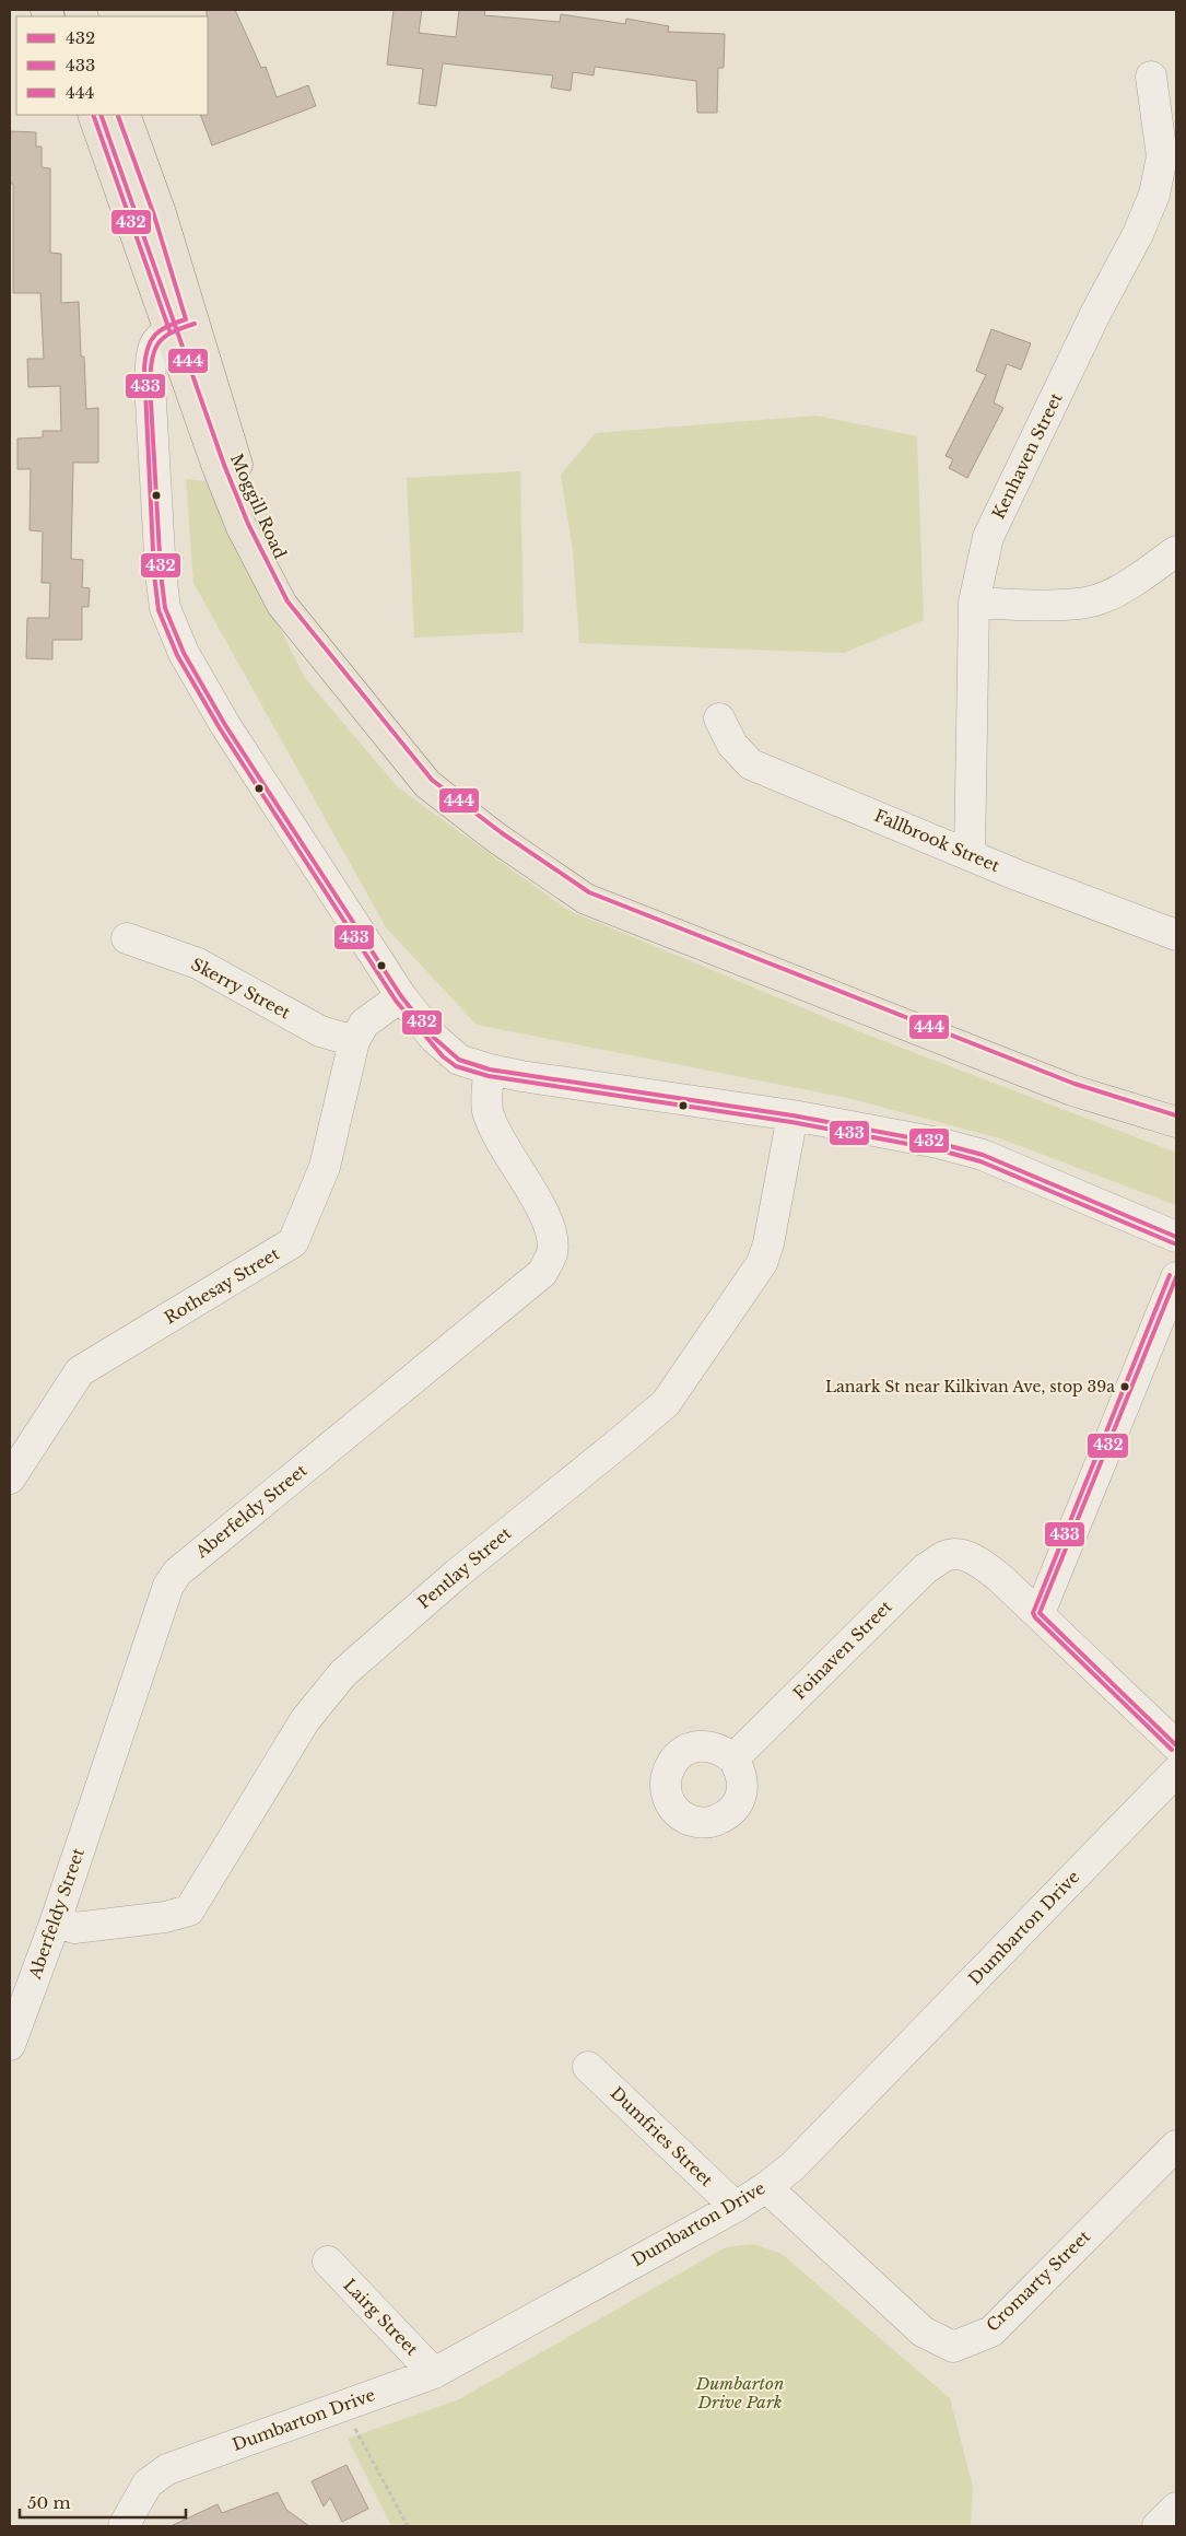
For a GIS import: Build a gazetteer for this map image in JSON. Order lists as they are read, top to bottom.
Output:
{
  "streets": {
    "main road": ["Moggill Road"],
    "street": [
      "Kenhaven Street",
      "Fallbrook Street",
      "Skerry Street",
      "Rothesay Street",
      "Aberfeldy Street",
      "Pentlay Street",
      "Foinaven Street",
      "Dumbarton Drive",
      "Dumfries Street",
      "Cromarty Street",
      "Lairg Street"
    ]
  },
  "crossings": [
    ["Kenhaven Street", "Fallbrook Street"],
    ["Skerry Street", "Rothesay Street"],
    ["Aberfeldy Street", "Pentlay Street"],
    ["Dumbarton Drive", "Dumfries Street"],
    ["Dumbarton Drive", "Cromarty Street"],
    ["Dumbarton Drive", "Lairg Street"]
  ],
  "parks": ["Dumbarton Drive Park"],
  "places": ["Lanark St near Kilkivan Ave, stop 39a"],
  "lines": ["transit line 432", "transit line 444", "transit line 433"],
  "legend": ["432", "433", "444"],
  "scale_bar": "50 m"
}
